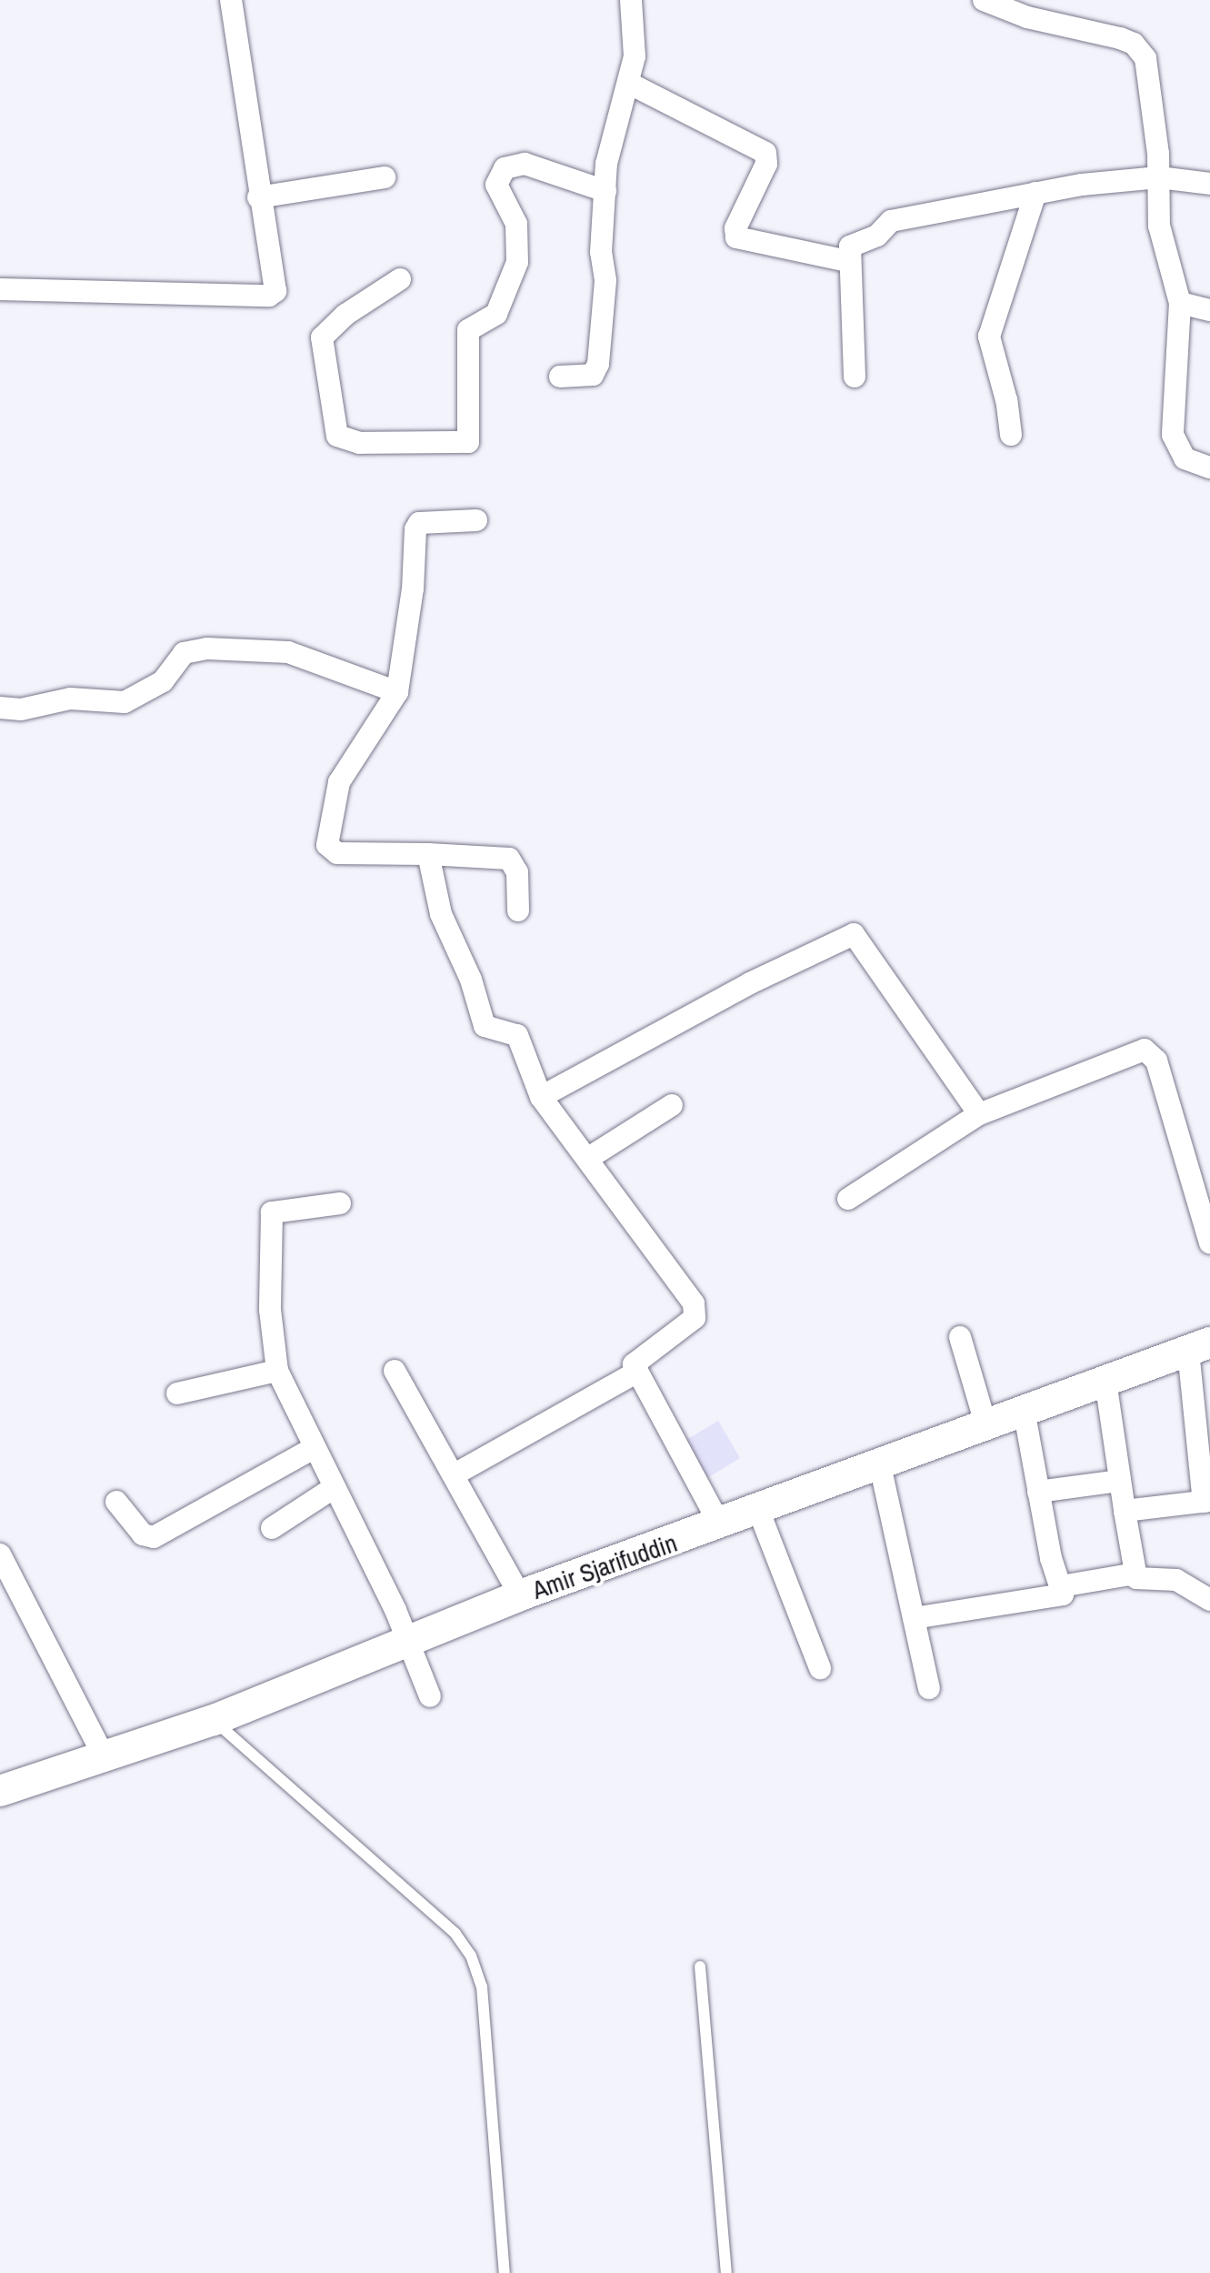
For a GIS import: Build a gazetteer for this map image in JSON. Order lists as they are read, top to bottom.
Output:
{
  "streets": {
    "main road": ["Amir Sjarifuddin"]
  }
}
